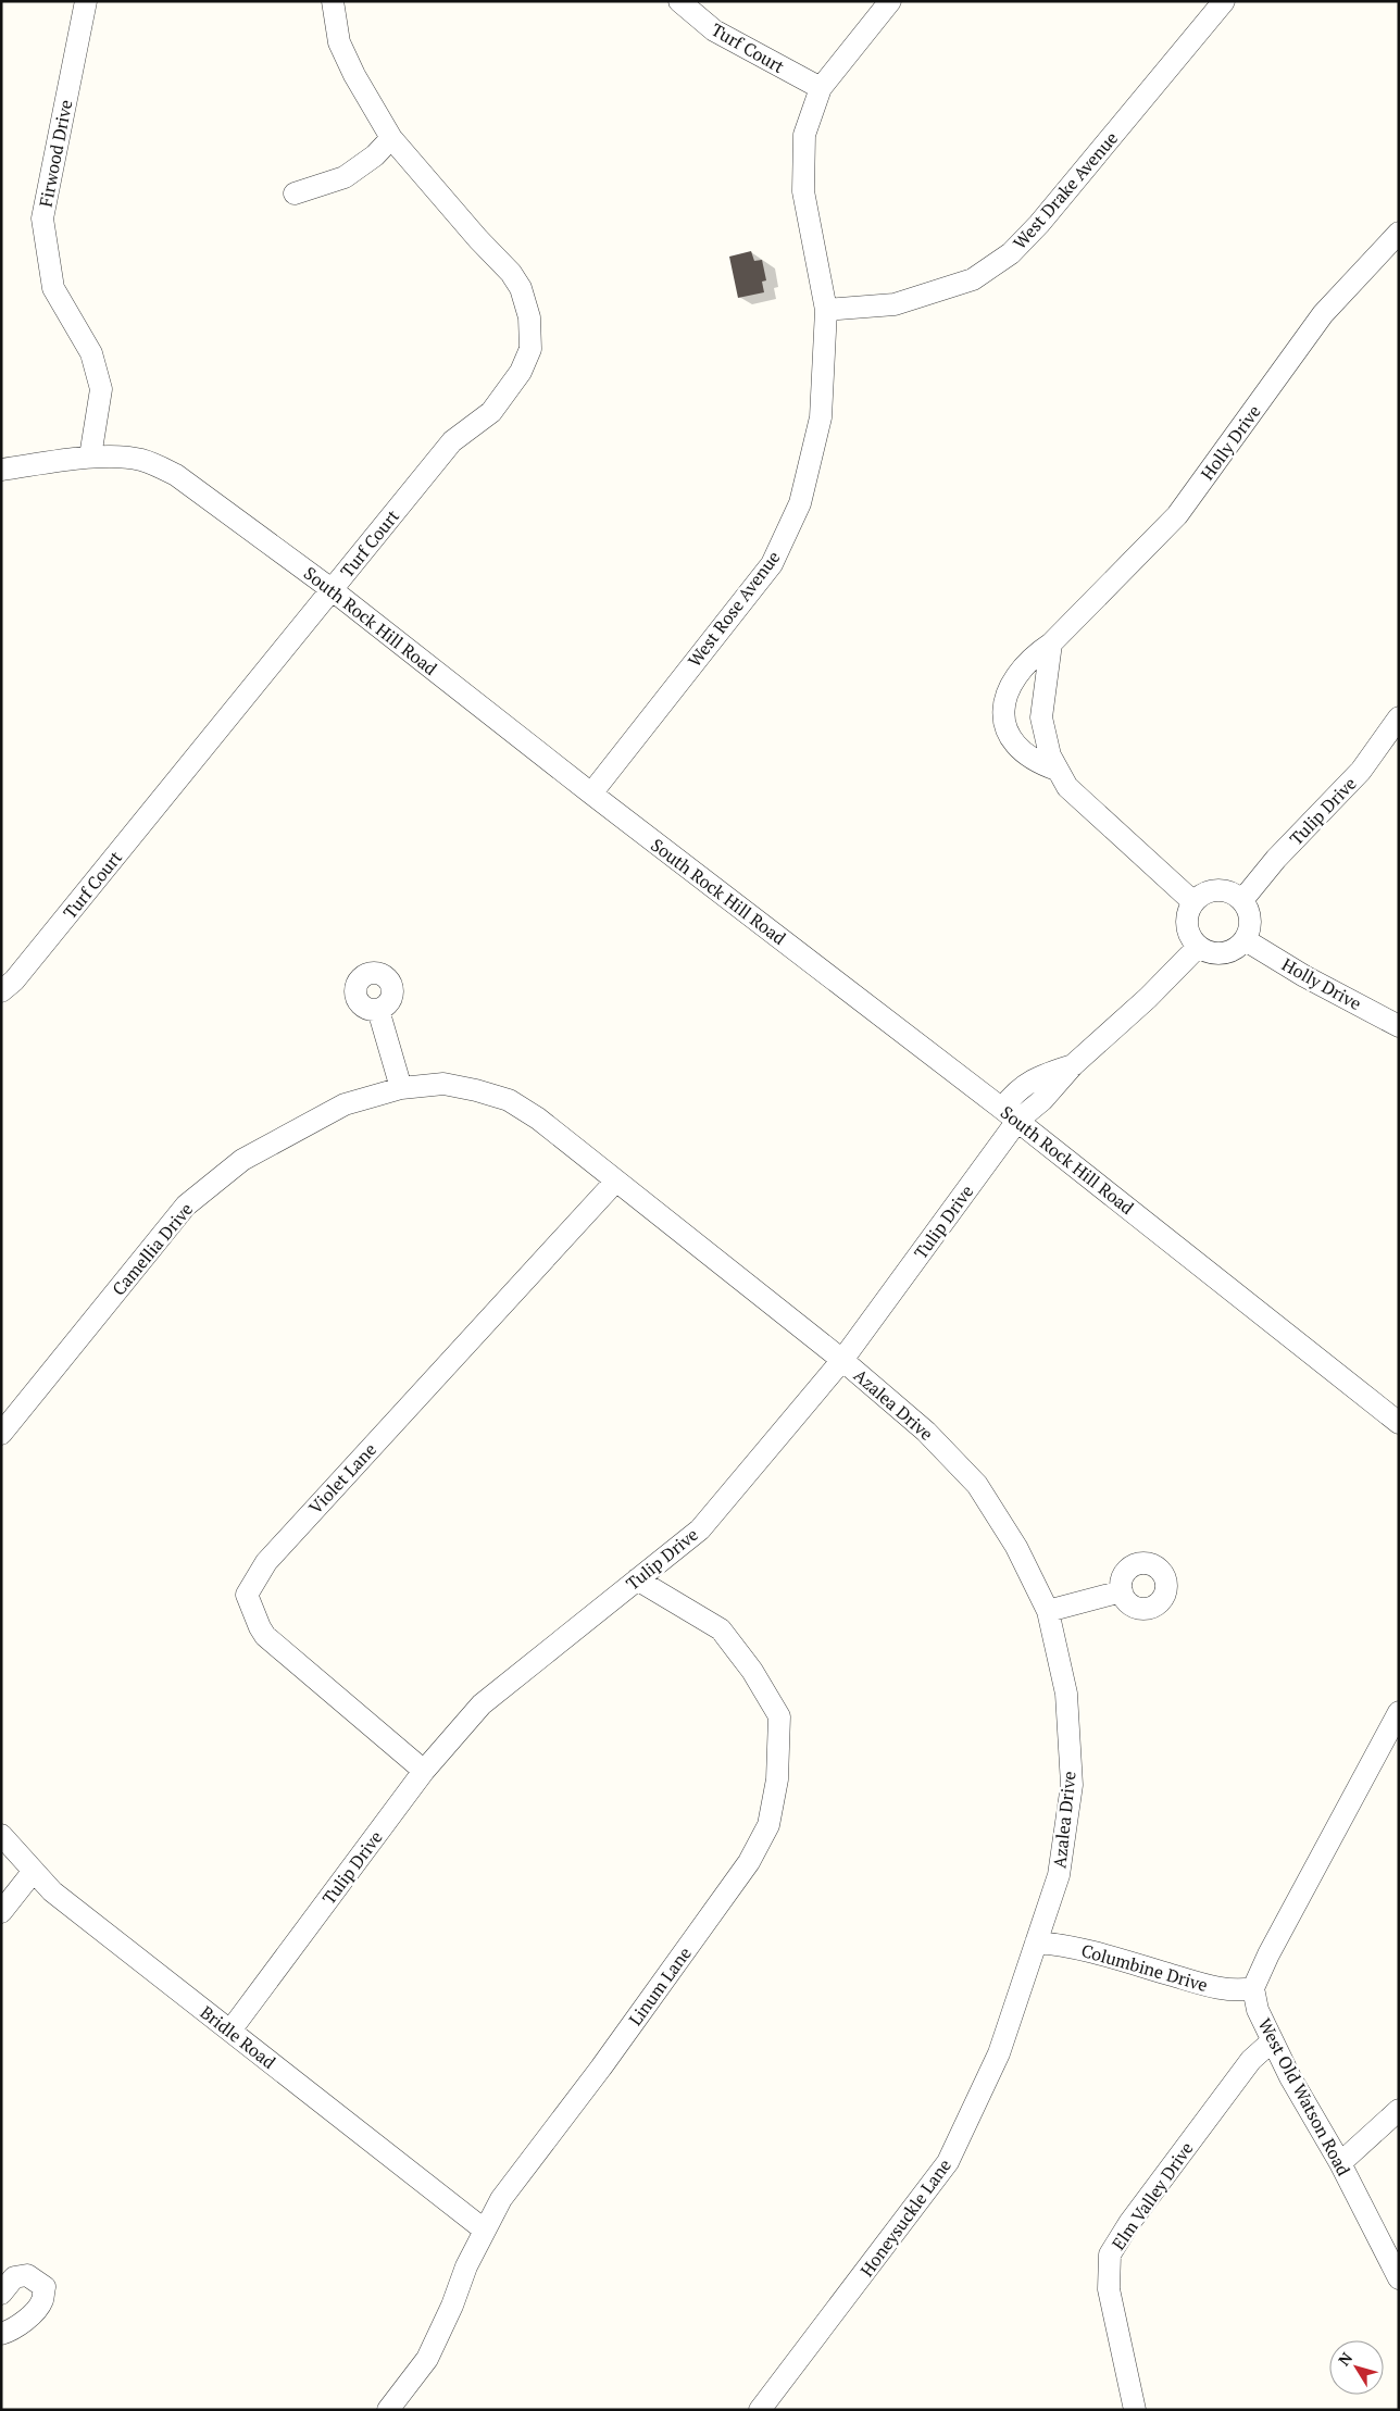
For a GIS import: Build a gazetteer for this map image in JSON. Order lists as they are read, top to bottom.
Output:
{
  "streets": {
    "street": [
      "Turf Court",
      "Firwood Drive",
      "West Drake Avenue",
      "Holly Drive",
      "West Rose Avenue",
      "South Rock Hill Road",
      "Tulip Drive",
      "Camellia Drive",
      "Azalea Drive",
      "Violet Lane",
      "Columbine Drive",
      "Linum Lane",
      "Bridle Road",
      "West Old Watson Road",
      "Elm Valley Drive",
      "Honeysuckle Lane"
    ]
  },
  "crossings": [
    ["Turf Court", "West Rose Avenue"],
    ["Turf Court", "South Rock Hill Road"],
    ["Firwood Drive", "South Rock Hill Road"],
    ["West Drake Avenue", "West Rose Avenue"],
    ["Holly Drive", "Tulip Drive"],
    ["West Rose Avenue", "South Rock Hill Road"],
    ["South Rock Hill Road", "Tulip Drive"],
    ["Tulip Drive", "Azalea Drive"],
    ["Tulip Drive", "Violet Lane"],
    ["Tulip Drive", "Linum Lane"],
    ["Tulip Drive", "Bridle Road"],
    ["Camellia Drive", "Azalea Drive"],
    ["Azalea Drive", "Violet Lane"],
    ["Azalea Drive", "Columbine Drive"],
    ["Azalea Drive", "Honeysuckle Lane"],
    ["Columbine Drive", "West Old Watson Road"],
    ["Columbine Drive", "Honeysuckle Lane"],
    ["Linum Lane", "Bridle Road"],
    ["West Old Watson Road", "Elm Valley Drive"]
  ],
  "north": "top left"
}
